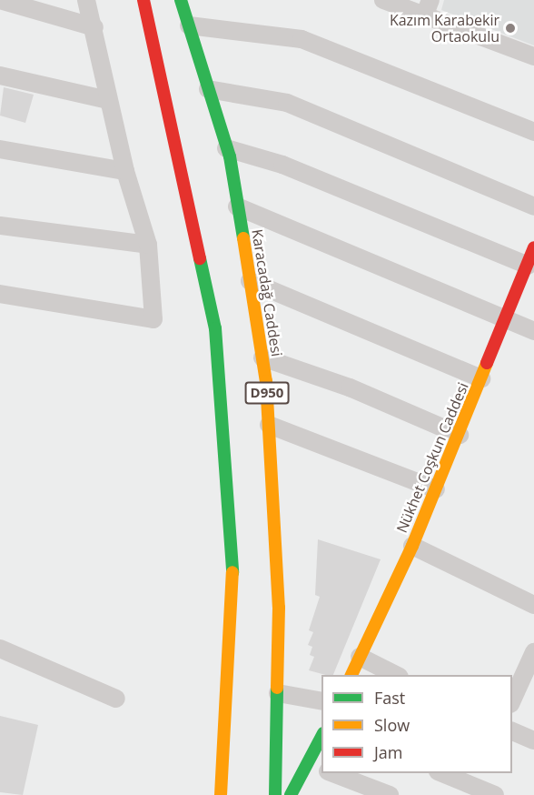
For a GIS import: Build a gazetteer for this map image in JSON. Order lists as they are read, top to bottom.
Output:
{
  "streets": {
    "main road": ["Karacadağ Caddesi", "D950", "Nükhet Coşkun Caddesi"]
  },
  "places": ["Kazım Karabekir Ortaokulu"],
  "legend": ["Fast", "Slow", "Jam"]
}
